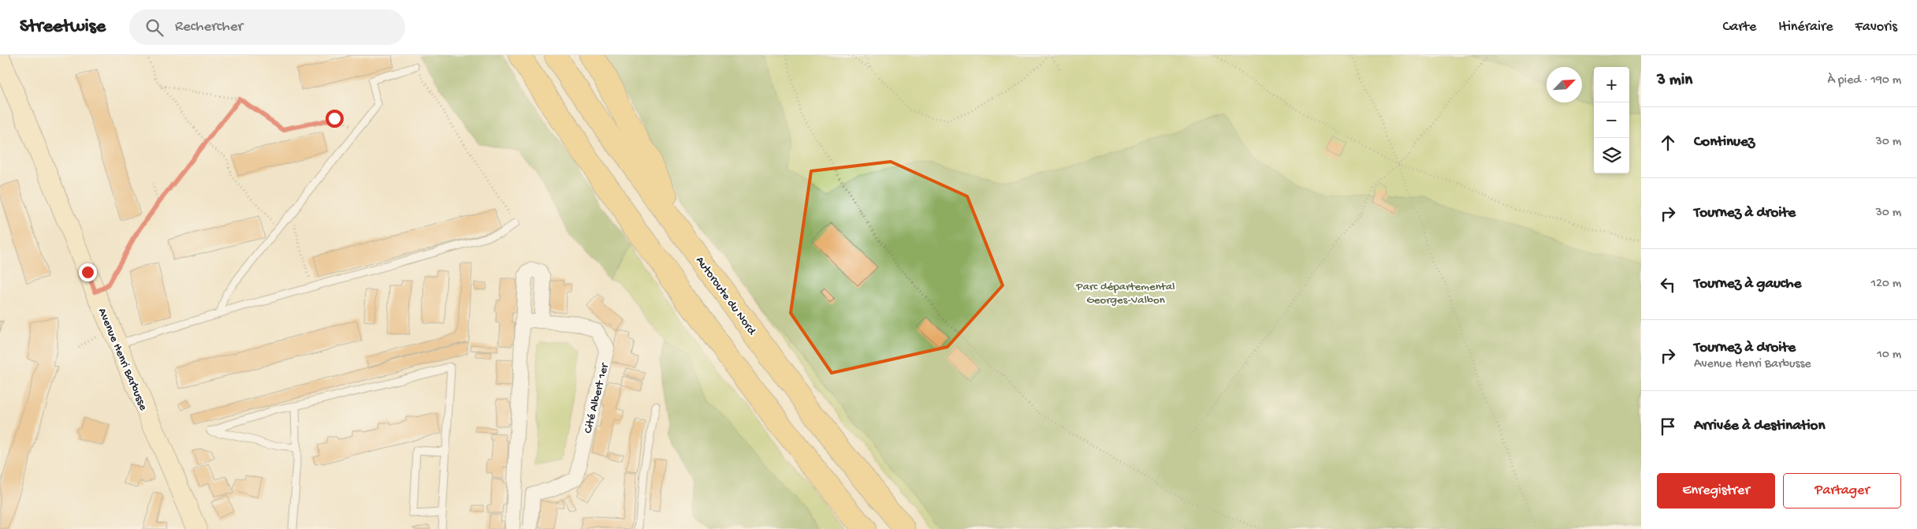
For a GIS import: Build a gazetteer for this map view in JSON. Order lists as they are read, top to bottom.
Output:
{
  "streets": {
    "highway": ["Autoroute du Nord"],
    "main road": ["Avenue Henri Barbusse"],
    "street": ["Cité Albert 1er"]
  },
  "parks": ["Parc départemental Georges-Valbon"],
  "north": "top right",
  "page": {
    "header": "Streetwise",
    "search": "Rechercher",
    "nav": ["Carte", "Itinéraire", "Favoris"],
    "heading": ["3 min", "À pied · 190 m"],
    "map_buttons": ["+", "−"],
    "list": [
      ["Continuez", "30 m"],
      ["Tournez à droite", "30 m"],
      ["Tournez à gauche", "120 m"],
      ["Tournez à droite", "Avenue Henri Barbusse", "10 m"],
      "Arrivée à destination"
    ],
    "buttons": ["Enregistrer", "Partager"]
  }
}
